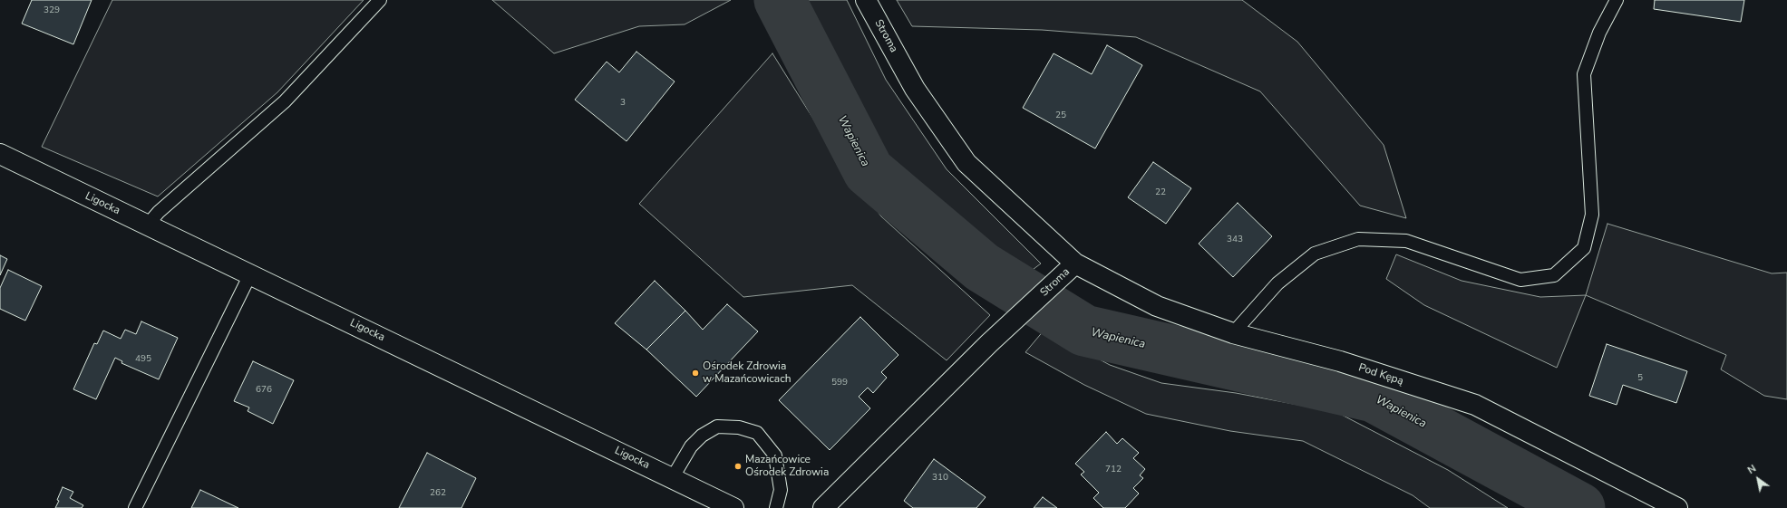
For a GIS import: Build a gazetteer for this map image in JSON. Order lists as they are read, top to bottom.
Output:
{
  "streets": {
    "street": ["Stroma", "Ligocka", "Pod Kępą"]
  },
  "crossings": [
    ["Stroma", "Pod Kępą"]
  ],
  "water": ["Wapienica"],
  "places": ["Ośrodek Zdrowia w Mazańcowicach", "Mazańcowice Ośrodek Zdrowia"],
  "house_numbers": [
    "329",
    "3",
    "25",
    "22",
    "343",
    "495",
    "5",
    "599",
    "676",
    "712",
    "310",
    "262"
  ],
  "north": "top left"
}
